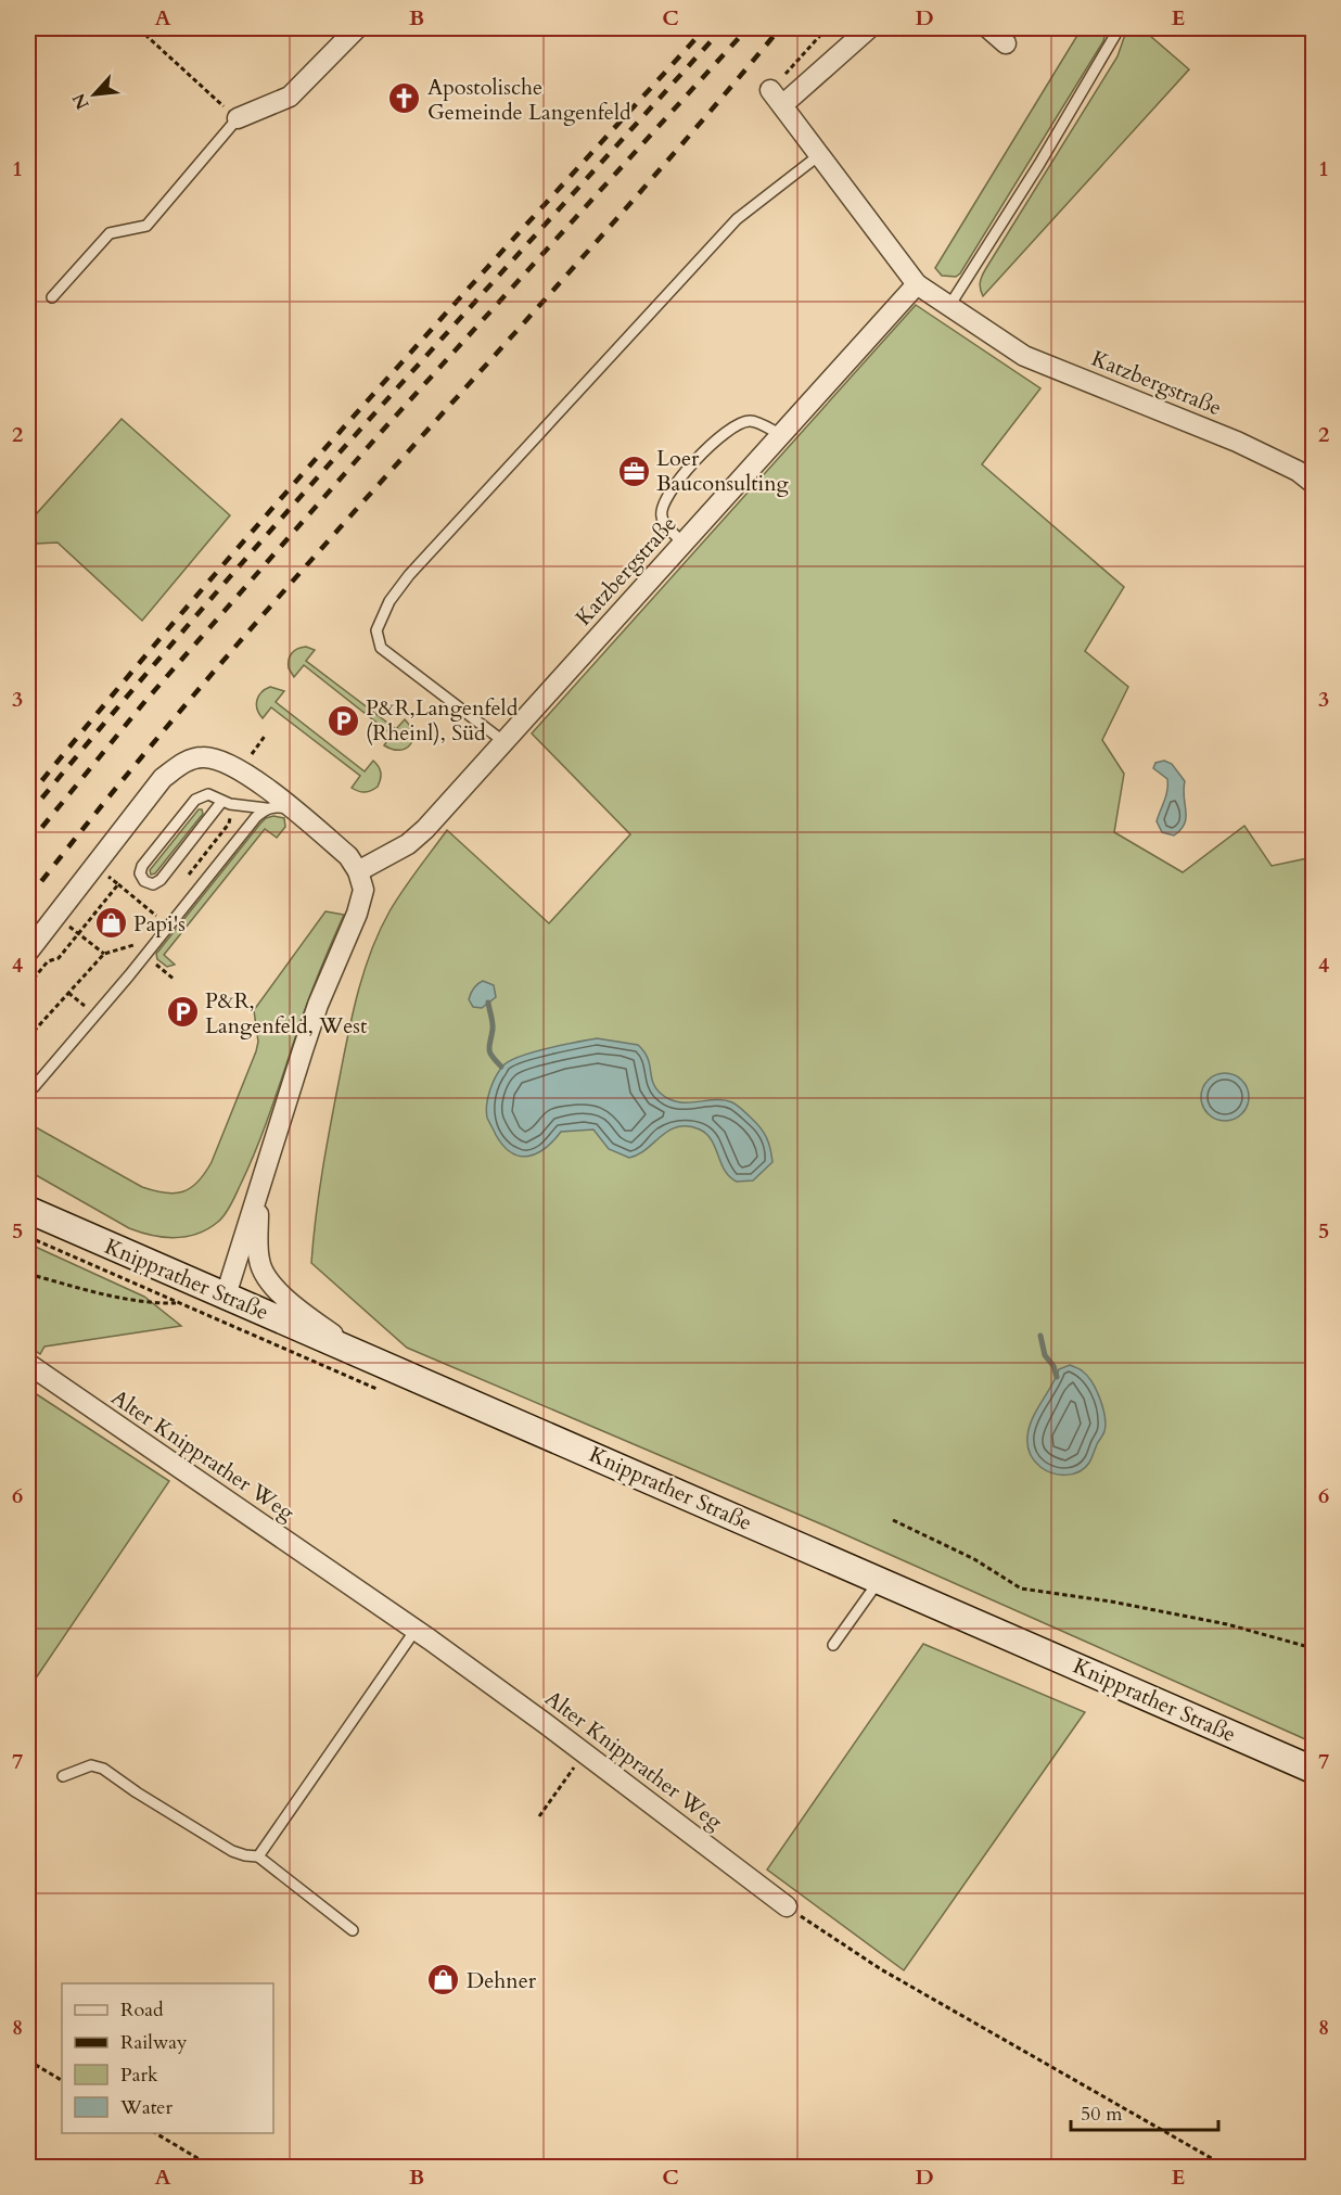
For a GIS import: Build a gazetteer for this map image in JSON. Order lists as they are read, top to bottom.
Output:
{
  "streets": {
    "main road": ["Knipprather Straße"],
    "street": ["Katzbergstraße", "Alter Knipprather Weg"]
  },
  "places": {
    "church": ["Apostolische Gemeinde Langenfeld"],
    "office": ["Loer Bauconsulting"],
    "parking": ["P&R,Langenfeld (Rheinl), Süd", "P&R, Langenfeld, West"],
    "shop": ["Papi's", "Dehner"]
  },
  "legend": [
    "Road",
    "Railway",
    "Park",
    "Water"
  ],
  "scale_bar": "50 m",
  "north": "bottom left",
  "grid": {
    "columns": [
      "A",
      "B",
      "C",
      "D",
      "E"
    ],
    "rows": [
      "1",
      "2",
      "3",
      "4",
      "5",
      "6",
      "7",
      "8"
    ]
  }
}
